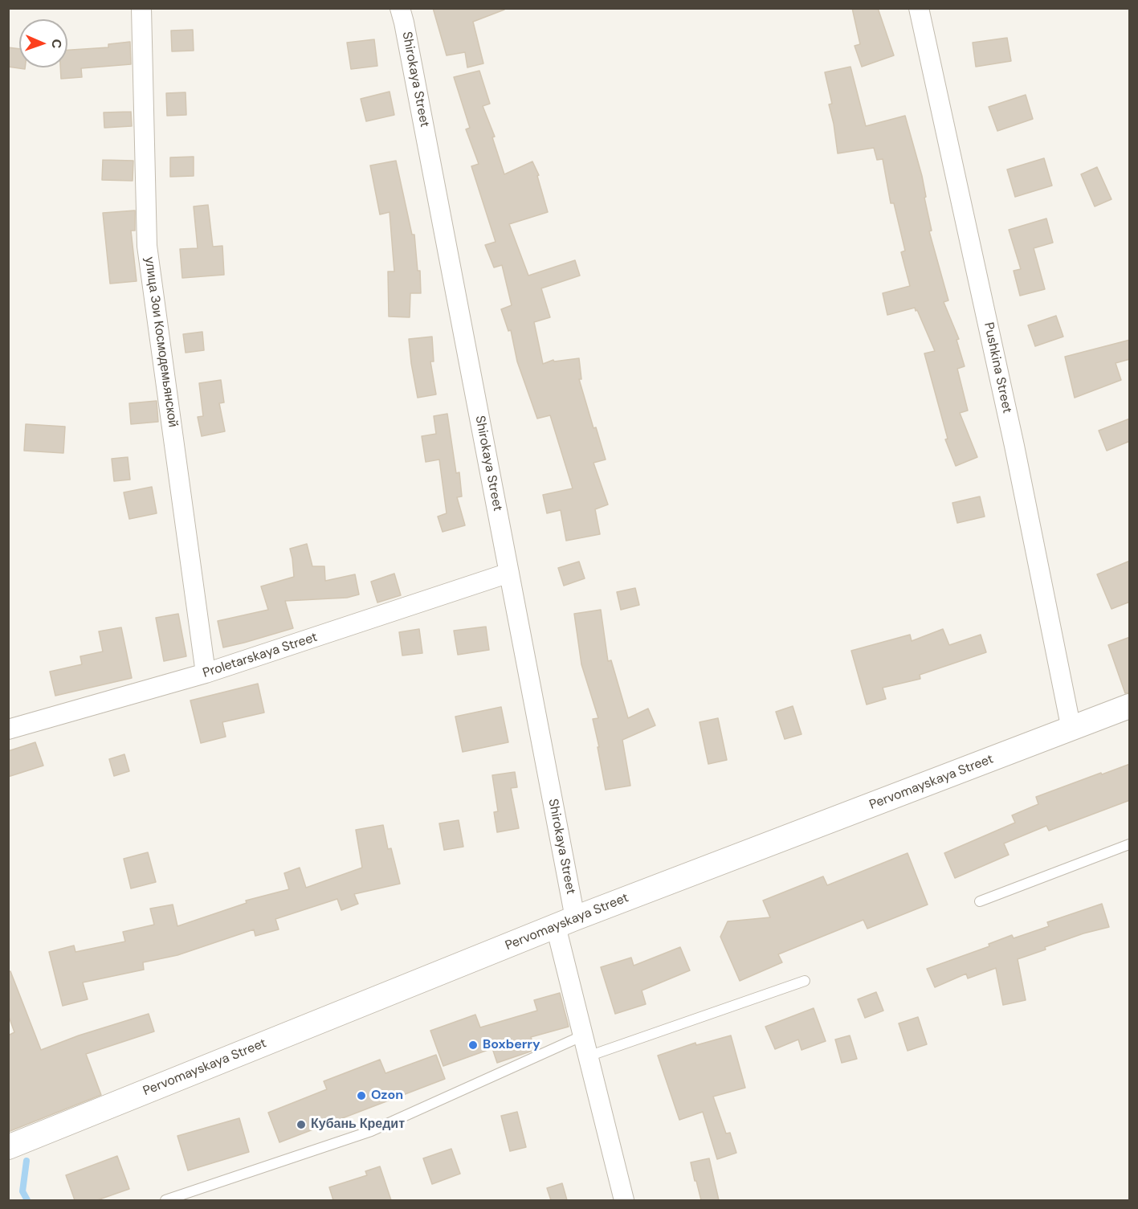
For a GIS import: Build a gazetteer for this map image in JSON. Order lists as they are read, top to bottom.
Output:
{
  "streets": {
    "street": [
      "Shirokaya Street",
      "улица Зои Космодемьянской",
      "Pushkina Street",
      "Proletarskaya Street",
      "Pervomayskaya Street"
    ]
  },
  "crossings": [
    ["Shirokaya Street", "Proletarskaya Street"],
    ["Shirokaya Street", "Pervomayskaya Street"],
    ["улица Зои Космодемьянской", "Proletarskaya Street"],
    ["Pushkina Street", "Pervomayskaya Street"]
  ],
  "places": ["Boxberry", "Ozon", "Кубань Кредит"],
  "north": "right"
}
